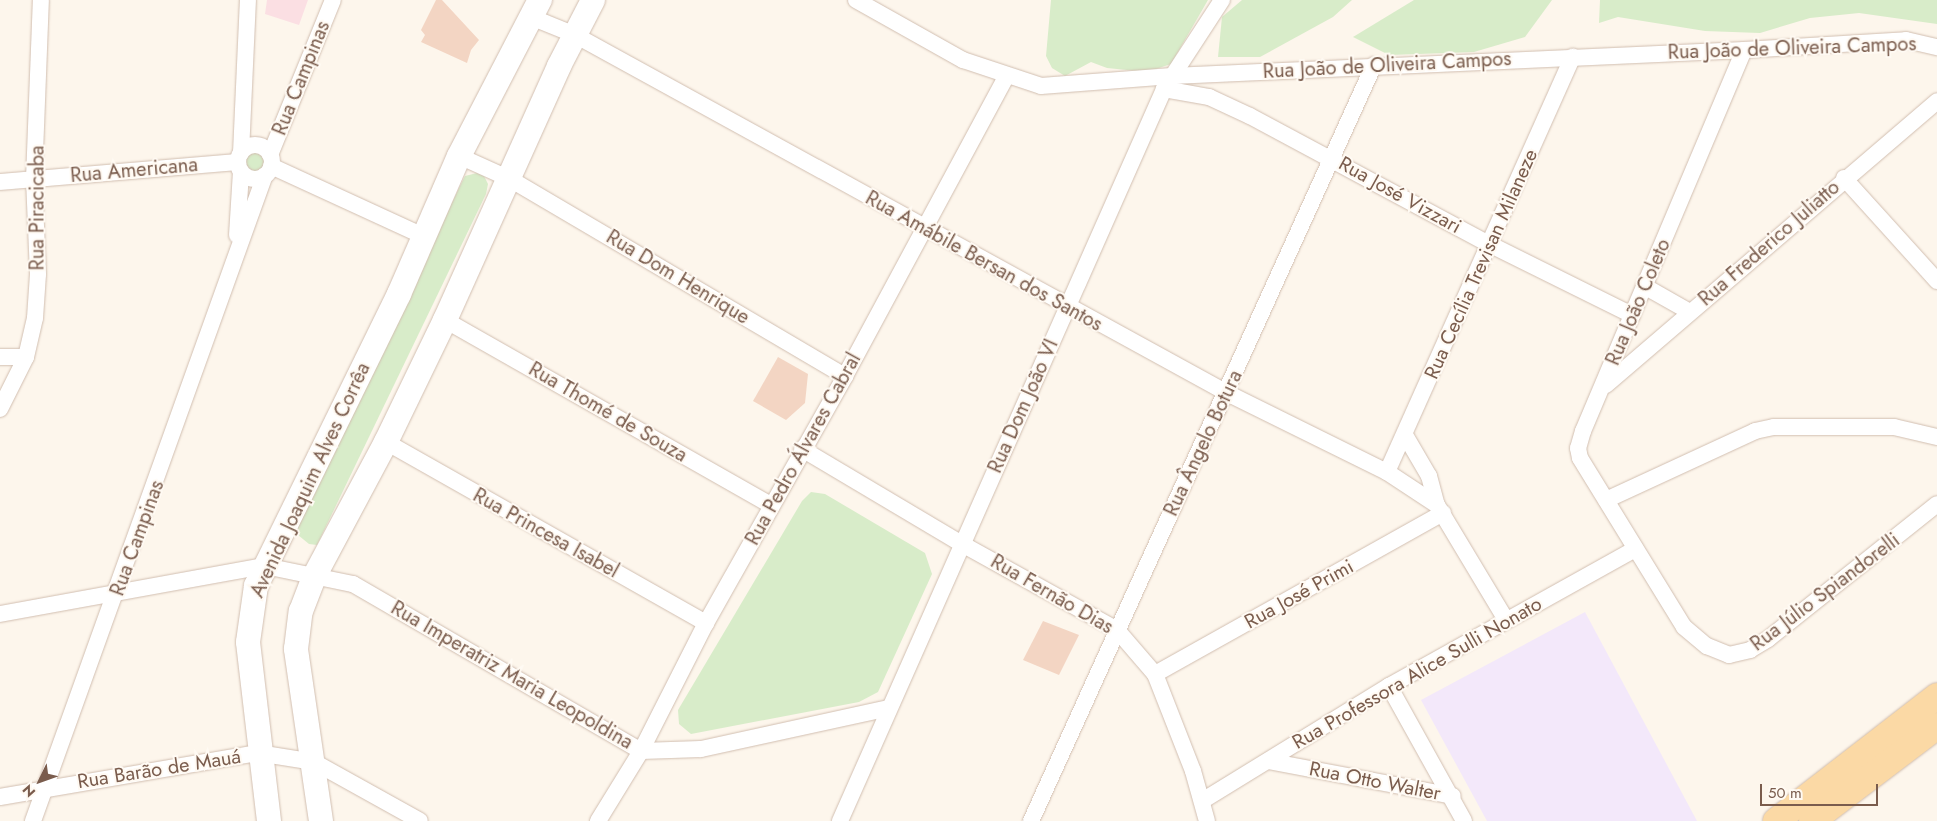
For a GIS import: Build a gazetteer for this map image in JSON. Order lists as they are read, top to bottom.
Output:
{
  "streets": {
    "main road": ["Avenida Joaquim Alves Corrêa"],
    "street": [
      "Rua João de Oliveira Campos",
      "Rua Campinas",
      "Rua Americana",
      "Rua José Vizzari",
      "Rua Piracicaba",
      "Rua Frederico Juliatto",
      "Rua Amábile Bersan dos Santos",
      "Rua Cecília Trevisan Milaneze",
      "Rua Dom Henrique",
      "Rua João Coleto",
      "Rua Dom João VI",
      "Rua Thomé de Souza",
      "Rua Ângelo Botura",
      "Rua Pedro Álvares Cabral",
      "Rua Princesa Isabel",
      "Rua Júlio Spiandorelli",
      "Rua Fernão Dias",
      "Rua José Primi",
      "Rua Professora Alice Sulli Nonato",
      "Rua Imperatriz Maria Leopoldina",
      "Rua Barão de Mauá",
      "Rua Otto Walter"
    ]
  },
  "crossings": [
    ["Rua João de Oliveira Campos", "Rua José Vizzari"],
    ["Rua João de Oliveira Campos", "Rua Cecília Trevisan Milaneze"],
    ["Rua João de Oliveira Campos", "Rua João Coleto"],
    ["Rua João de Oliveira Campos", "Rua Dom João VI"],
    ["Rua João de Oliveira Campos", "Rua Ângelo Botura"],
    ["Rua João de Oliveira Campos", "Rua Pedro Álvares Cabral"],
    ["Rua Campinas", "Rua Americana"],
    ["Rua Campinas", "Rua Barão de Mauá"],
    ["Rua Americana", "Rua Piracicaba"],
    ["Rua José Vizzari", "Rua Cecília Trevisan Milaneze"],
    ["Rua José Vizzari", "Rua João Coleto"],
    ["Rua José Vizzari", "Rua Dom João VI"],
    ["Rua José Vizzari", "Rua Ângelo Botura"],
    ["Rua Frederico Juliatto", "Rua João Coleto"],
    ["Rua Amábile Bersan dos Santos", "Rua Cecília Trevisan Milaneze"],
    ["Rua Amábile Bersan dos Santos", "Rua Dom João VI"],
    ["Rua Amábile Bersan dos Santos", "Rua Ângelo Botura"],
    ["Rua Amábile Bersan dos Santos", "Rua Pedro Álvares Cabral"],
    ["Rua Amábile Bersan dos Santos", "Avenida Joaquim Alves Corrêa"],
    ["Rua Amábile Bersan dos Santos", "Rua José Primi"],
    ["Rua Dom Henrique", "Rua Pedro Álvares Cabral"],
    ["Rua João Coleto", "Rua Júlio Spiandorelli"],
    ["Rua João Coleto", "Rua Professora Alice Sulli Nonato"],
    ["Rua Dom João VI", "Rua Fernão Dias"],
    ["Rua Dom João VI", "Rua Imperatriz Maria Leopoldina"],
    ["Rua Thomé de Souza", "Rua Pedro Álvares Cabral"],
    ["Rua Ângelo Botura", "Rua Fernão Dias"],
    ["Rua Pedro Álvares Cabral", "Rua Princesa Isabel"],
    ["Rua Pedro Álvares Cabral", "Rua Fernão Dias"],
    ["Rua Pedro Álvares Cabral", "Rua Imperatriz Maria Leopoldina"],
    ["Avenida Joaquim Alves Corrêa", "Rua Imperatriz Maria Leopoldina"],
    ["Avenida Joaquim Alves Corrêa", "Rua Barão de Mauá"],
    ["Rua Júlio Spiandorelli", "Rua Professora Alice Sulli Nonato"],
    ["Rua Fernão Dias", "Rua José Primi"],
    ["Rua Fernão Dias", "Rua Professora Alice Sulli Nonato"],
    ["Rua Professora Alice Sulli Nonato", "Rua Otto Walter"]
  ],
  "scale_bar": "50 m",
  "north": "bottom left"
}
